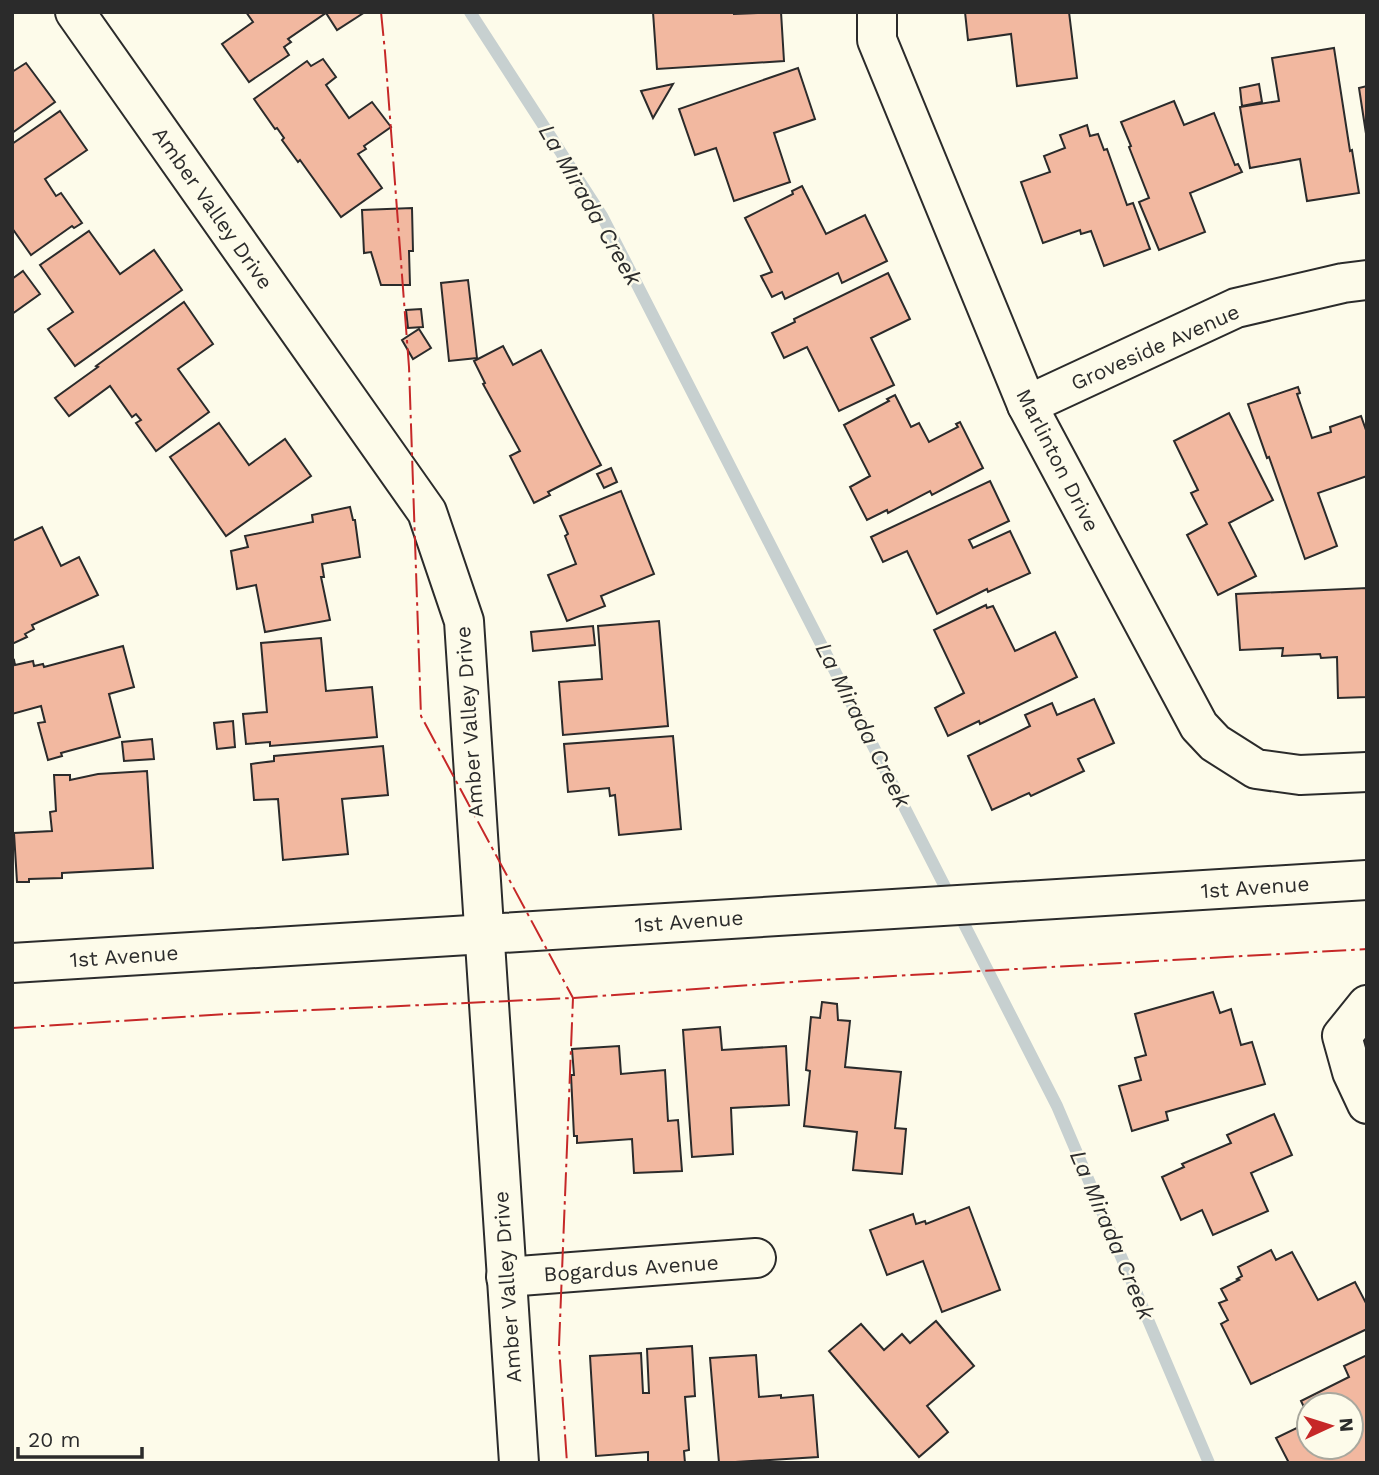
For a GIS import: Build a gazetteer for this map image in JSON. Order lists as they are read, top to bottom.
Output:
{
  "streets": {
    "street": [
      "Amber Valley Drive",
      "Groveside Avenue",
      "Marlinton Drive",
      "1st Avenue",
      "Bogardus Avenue"
    ]
  },
  "crossings": [
    ["Amber Valley Drive", "1st Avenue"],
    ["Amber Valley Drive", "Bogardus Avenue"],
    ["Groveside Avenue", "Marlinton Drive"]
  ],
  "water": ["La Mirada Creek"],
  "scale_bar": "20 m",
  "north": "right"
}
